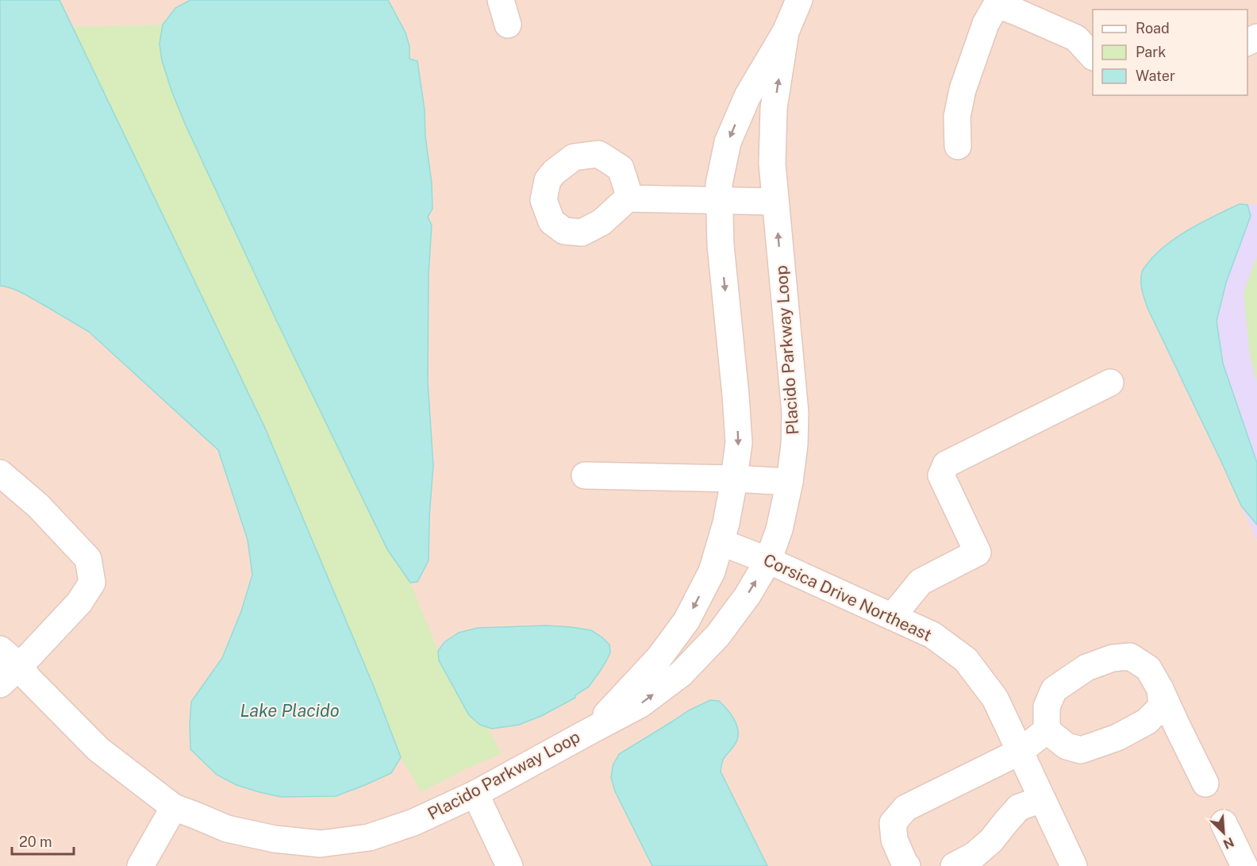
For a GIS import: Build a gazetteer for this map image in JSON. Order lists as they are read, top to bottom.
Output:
{
  "streets": {
    "street": ["Placido Parkway Loop", "Corsica Drive Northeast"]
  },
  "crossings": [
    ["Placido Parkway Loop", "Corsica Drive Northeast"]
  ],
  "water": ["Lake Placido"],
  "legend": ["Road", "Park", "Water"],
  "scale_bar": "20 m",
  "north": "bottom right"
}
